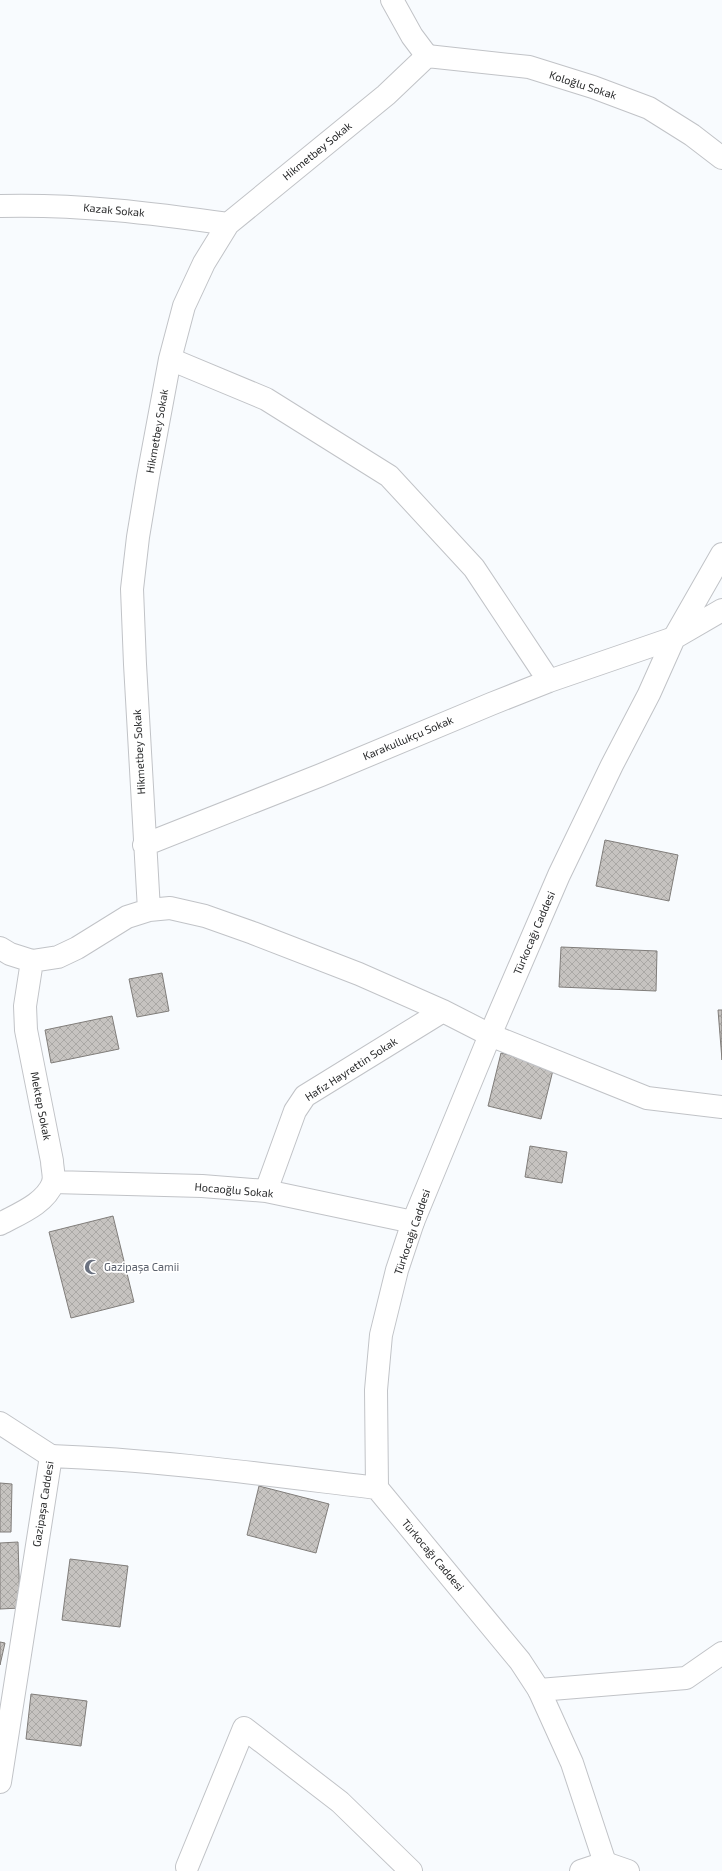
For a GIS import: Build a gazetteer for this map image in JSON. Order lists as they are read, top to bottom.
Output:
{
  "streets": {
    "street": [
      "Koloğlu Sokak",
      "Hikmetbey Sokak",
      "Kazak Sokak",
      "Karakullukçu Sokak",
      "Türkocağı Caddesi",
      "Hafız Hayrettin Sokak",
      "Mektep Sokak",
      "Hocaoğlu Sokak",
      "Gazipaşa Caddesi"
    ]
  },
  "crossings": [
    ["Koloğlu Sokak", "Hikmetbey Sokak"],
    ["Hikmetbey Sokak", "Kazak Sokak"],
    ["Hikmetbey Sokak", "Karakullukçu Sokak"],
    ["Karakullukçu Sokak", "Türkocağı Caddesi"],
    ["Türkocağı Caddesi", "Hocaoğlu Sokak"],
    ["Türkocağı Caddesi", "Gazipaşa Caddesi"],
    ["Hafız Hayrettin Sokak", "Hocaoğlu Sokak"],
    ["Mektep Sokak", "Hocaoğlu Sokak"]
  ],
  "places": {
    "mosque": ["Gazipaşa Camii"]
  }
}
